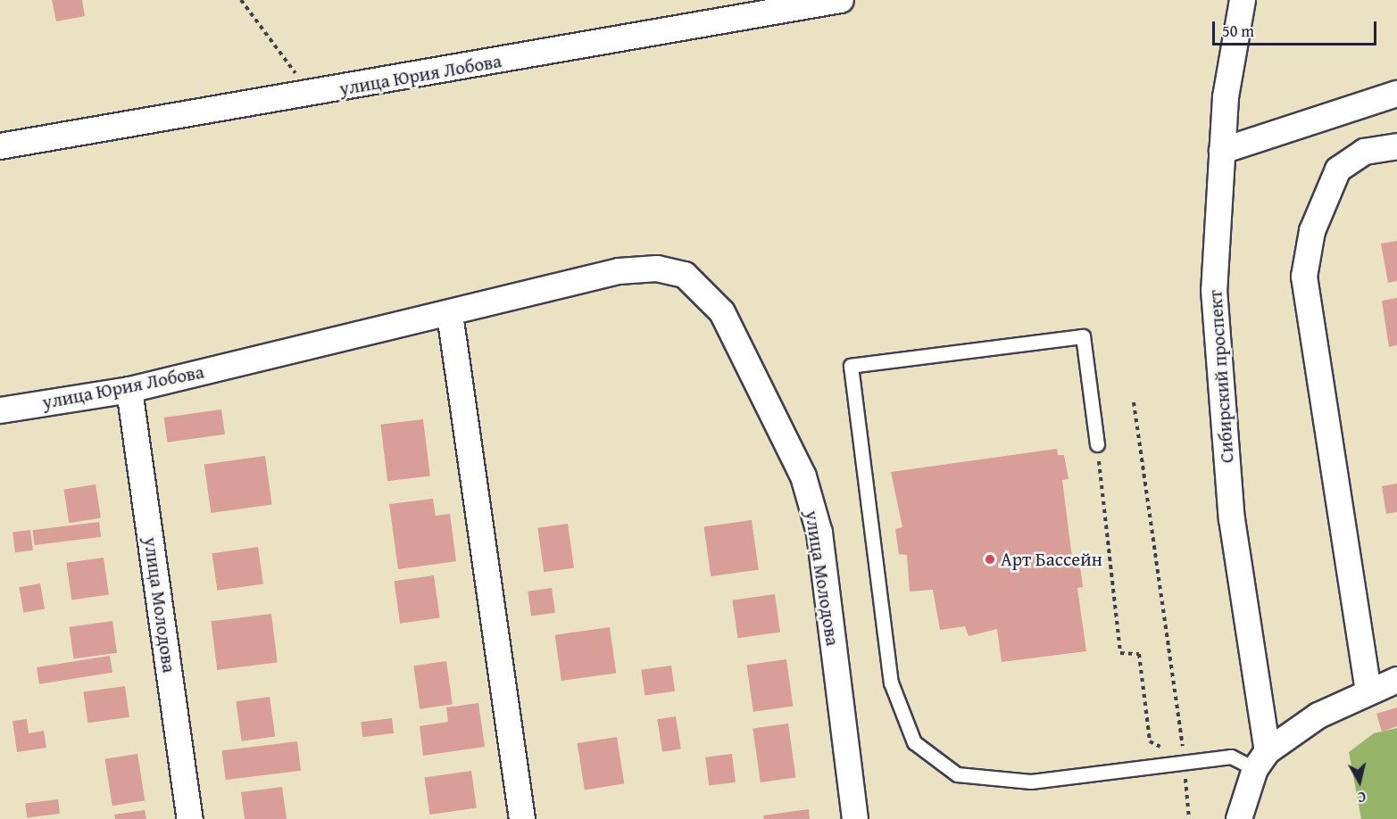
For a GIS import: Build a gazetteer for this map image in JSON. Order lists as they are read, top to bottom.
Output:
{
  "streets": {
    "street": ["улица Юрия Лобова", "Сибирский проспект", "улица Молодова"]
  },
  "crossings": [
    ["улица Юрия Лобова", "улица Молодова"]
  ],
  "places": ["Арт Бассейн"],
  "scale_bar": "50 m",
  "north": "bottom"
}
